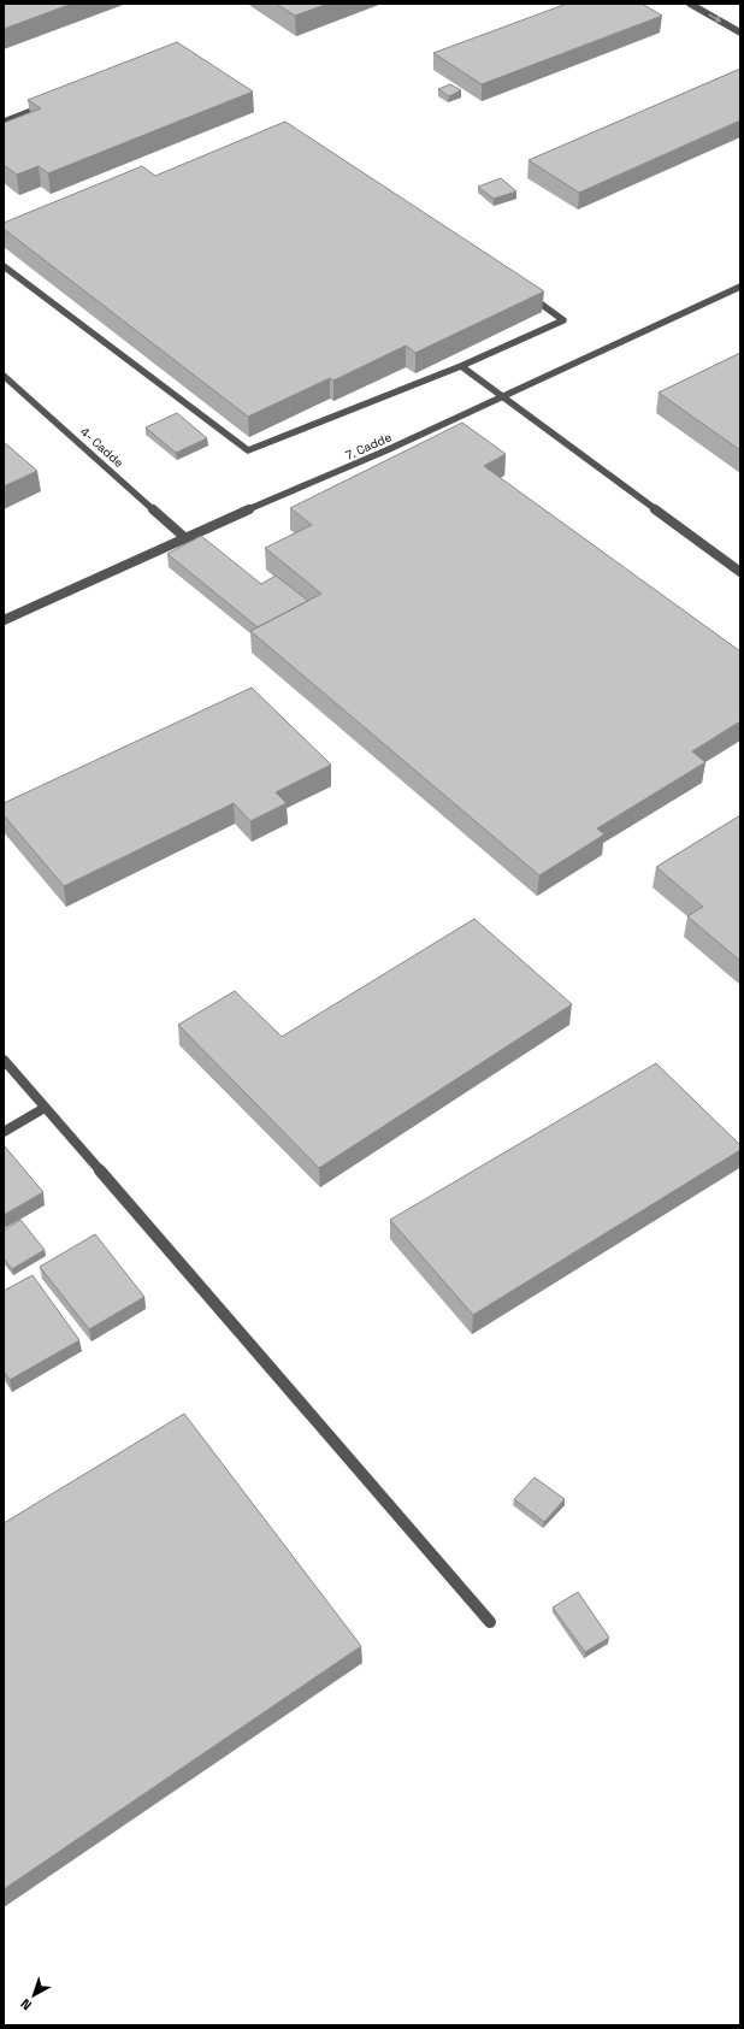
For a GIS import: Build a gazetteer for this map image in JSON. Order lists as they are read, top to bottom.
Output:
{
  "streets": {
    "lane": ["7. Cadde", "4- Cadde"]
  },
  "crossings": [
    ["7. Cadde", "4- Cadde"]
  ],
  "north": "bottom left"
}
